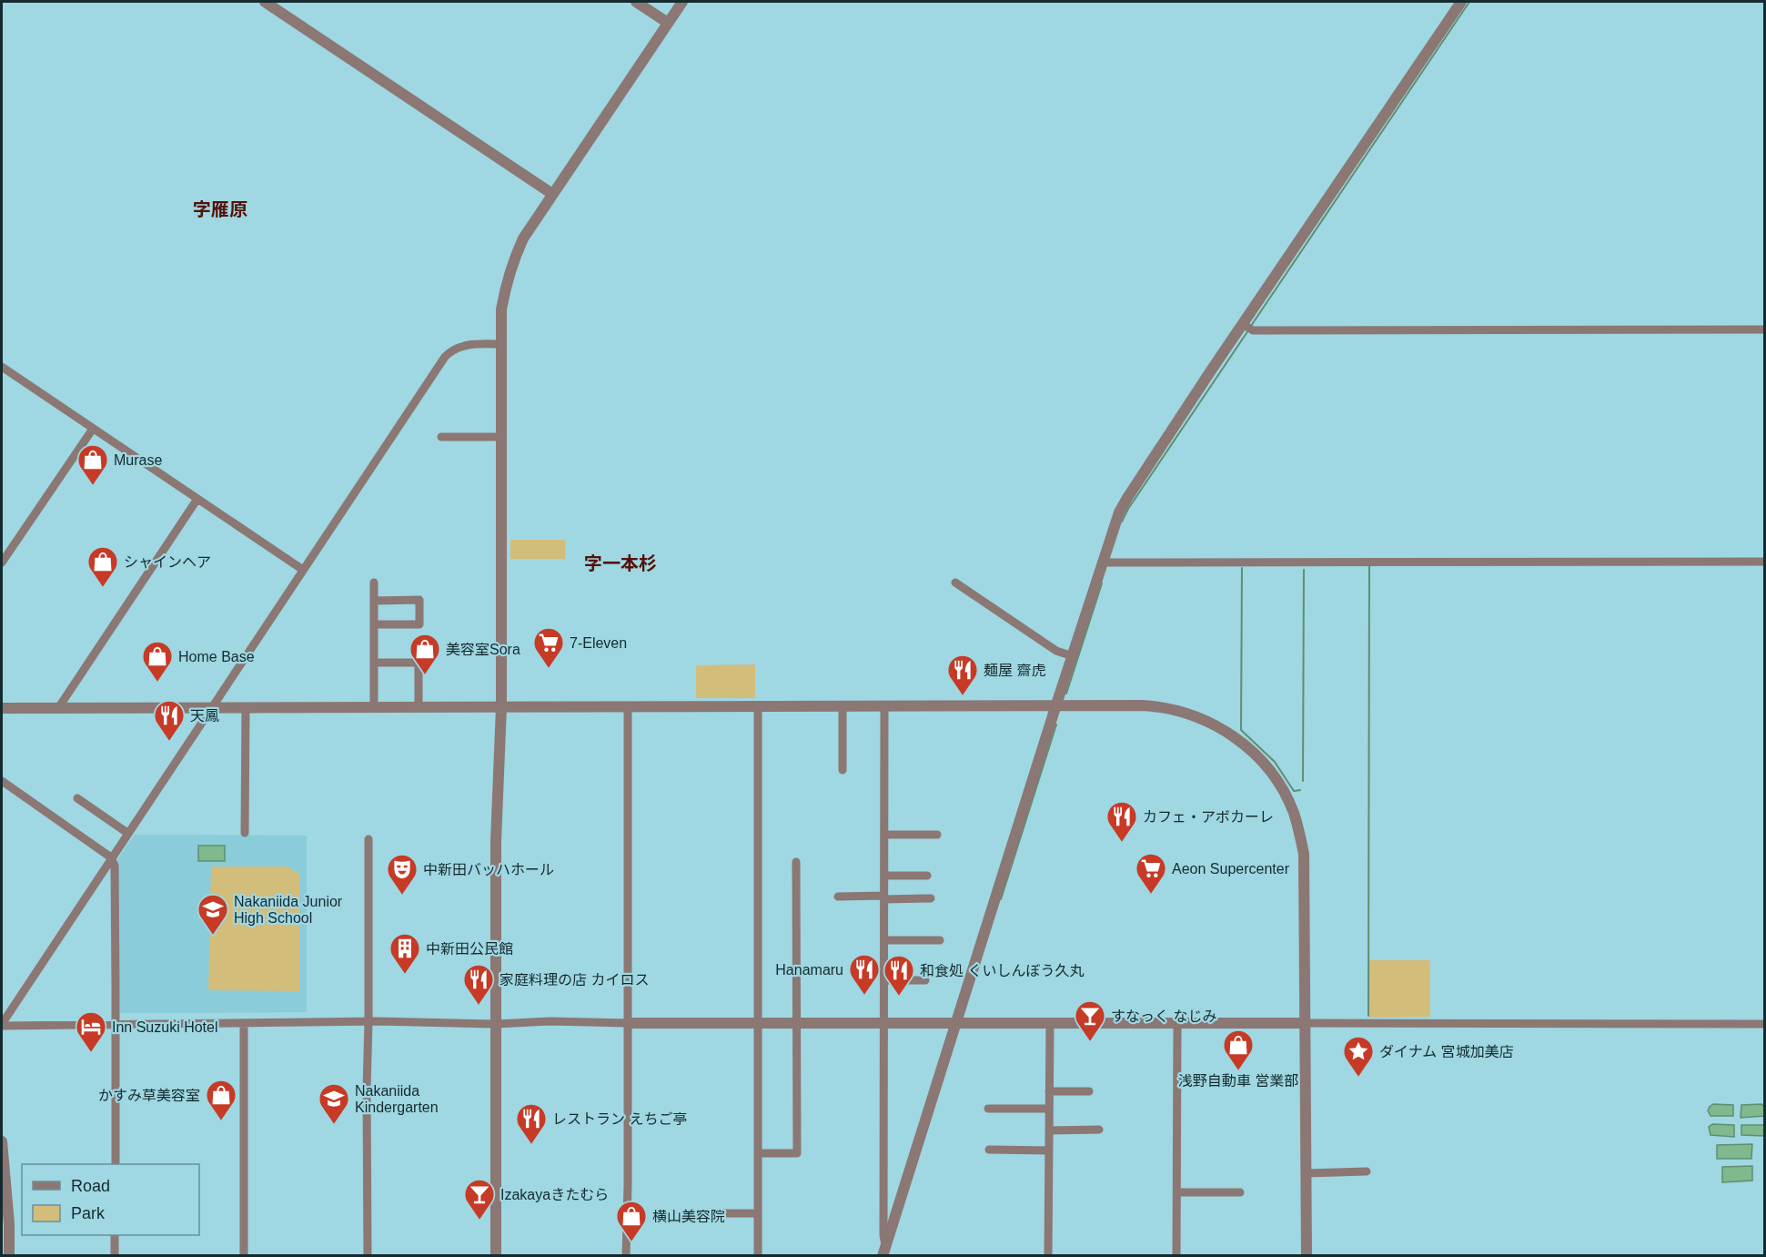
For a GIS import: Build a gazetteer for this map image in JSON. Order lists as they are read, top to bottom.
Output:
{
  "districts": ["字雁原", "字一本杉"],
  "places": {
    "shop": [
      "Murase",
      "シャインヘア",
      "美容室Sora",
      "Home Base",
      "浅野自動車 営業部",
      "かすみ草美容室",
      "横山美容院"
    ],
    "supermarket": ["7-Eleven", "Aeon Supercenter"],
    "restaurant": [
      "麺屋 齋虎",
      "天鳳",
      "カフェ・アボカーレ",
      "Hanamaru",
      "和食処 くいしんぼう久丸",
      "家庭料理の店 カイロス",
      "レストラン えちご亭"
    ],
    "theatre": ["中新田バッハホール"],
    "school or university": ["Nakaniida Junior High School", "Nakaniida Kindergarten"],
    "building": ["中新田公民館"],
    "bar": ["すなっく なじみ", "Izakayaきたむら"],
    "hotel": ["Inn Suzuki Hotel"],
    "place": ["ダイナム 宮城加美店"]
  },
  "legend": ["Road", "Park"]
}
